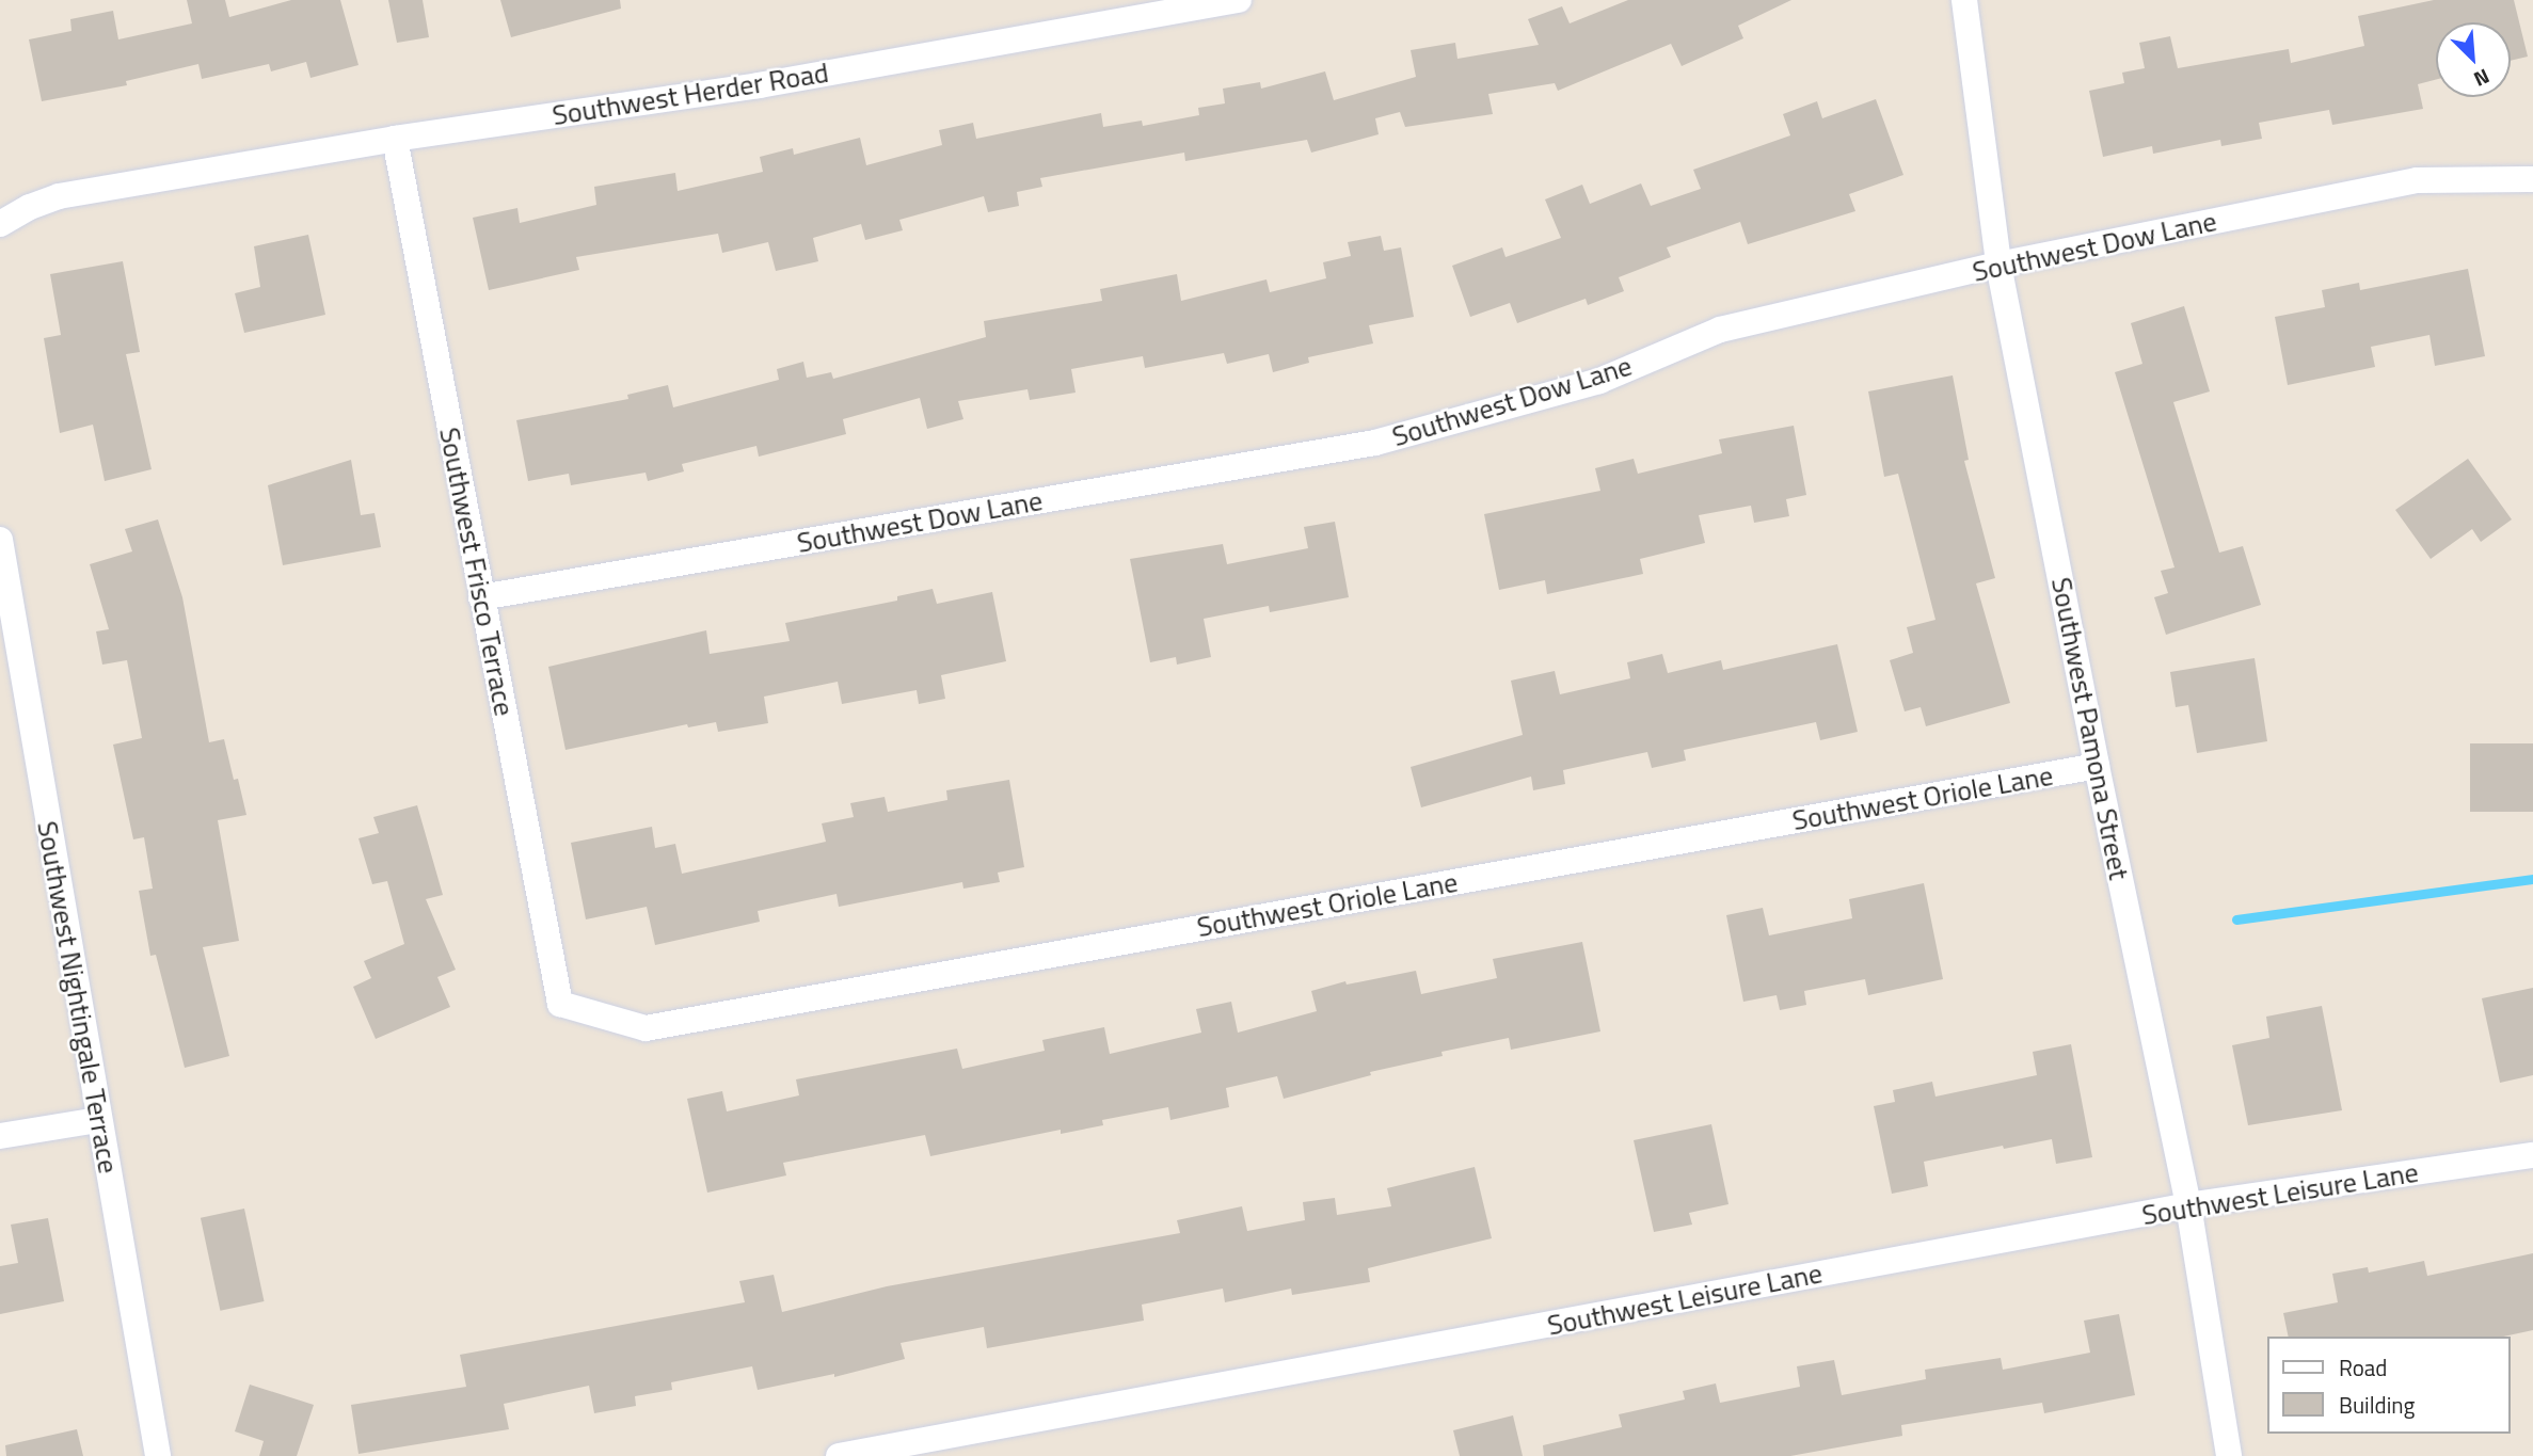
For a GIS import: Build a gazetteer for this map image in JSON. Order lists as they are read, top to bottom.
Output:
{
  "streets": {
    "street": [
      "Southwest Herder Road",
      "Southwest Dow Lane",
      "Southwest Frisco Terrace",
      "Southwest Pamona Street",
      "Southwest Oriole Lane",
      "Southwest Nightingale Terrace",
      "Southwest Leisure Lane"
    ]
  },
  "crossings": [
    ["Southwest Herder Road", "Southwest Frisco Terrace"],
    ["Southwest Dow Lane", "Southwest Frisco Terrace"],
    ["Southwest Dow Lane", "Southwest Pamona Street"],
    ["Southwest Frisco Terrace", "Southwest Oriole Lane"],
    ["Southwest Pamona Street", "Southwest Oriole Lane"],
    ["Southwest Pamona Street", "Southwest Leisure Lane"]
  ],
  "legend": ["Road", "Building"],
  "north": "bottom right"
}
